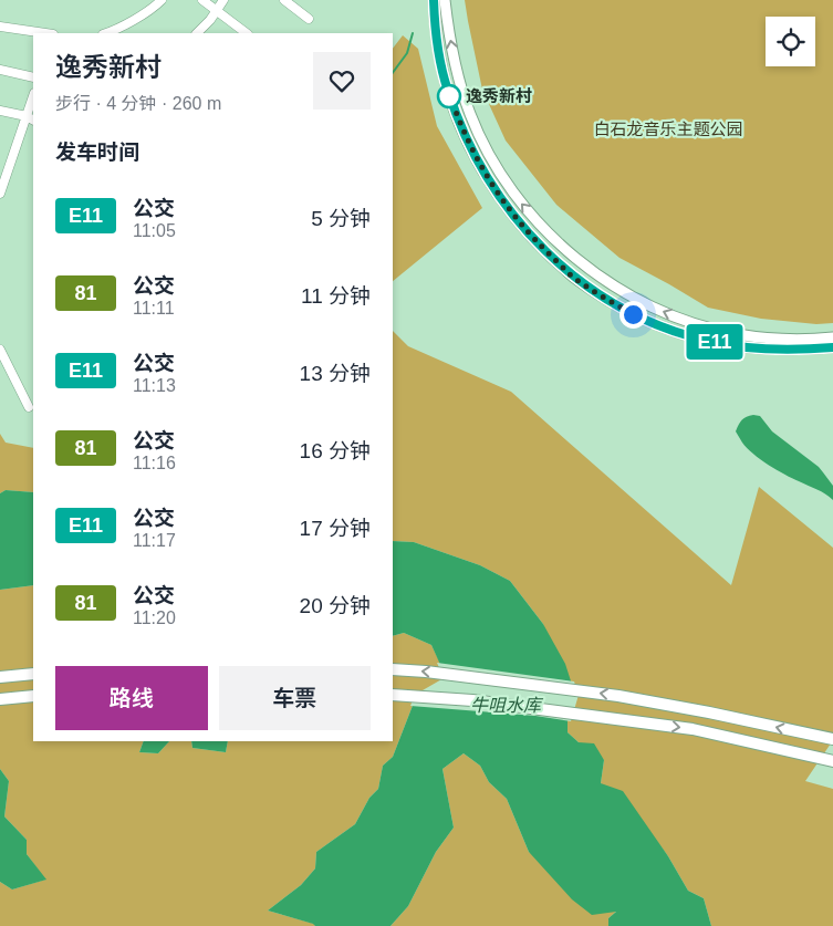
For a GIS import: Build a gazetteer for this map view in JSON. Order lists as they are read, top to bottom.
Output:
{
  "water": ["牛咀水库"],
  "parks": ["白石龙音乐主题公园"],
  "places": ["逸秀新村"],
  "lines": ["bus line E11"],
  "page": {
    "on_map": "E11",
    "heading": [
      ["逸秀新村", "步行 · 4 分钟 · 260 m"],
      "发车时间"
    ],
    "list": [
      {
        "mark": "E11",
        "name": "公交",
        "note": "11:05",
        "value": "5 分钟"
      },
      {
        "mark": "81",
        "name": "公交",
        "note": "11:11",
        "value": "11 分钟"
      },
      {
        "mark": "E11",
        "name": "公交",
        "note": "11:13",
        "value": "13 分钟"
      },
      {
        "mark": "81",
        "name": "公交",
        "note": "11:16",
        "value": "16 分钟"
      },
      {
        "mark": "E11",
        "name": "公交",
        "note": "11:17",
        "value": "17 分钟"
      },
      {
        "mark": "81",
        "name": "公交",
        "note": "11:20",
        "value": "20 分钟"
      }
    ],
    "buttons": ["路线", "车票"]
  }
}
